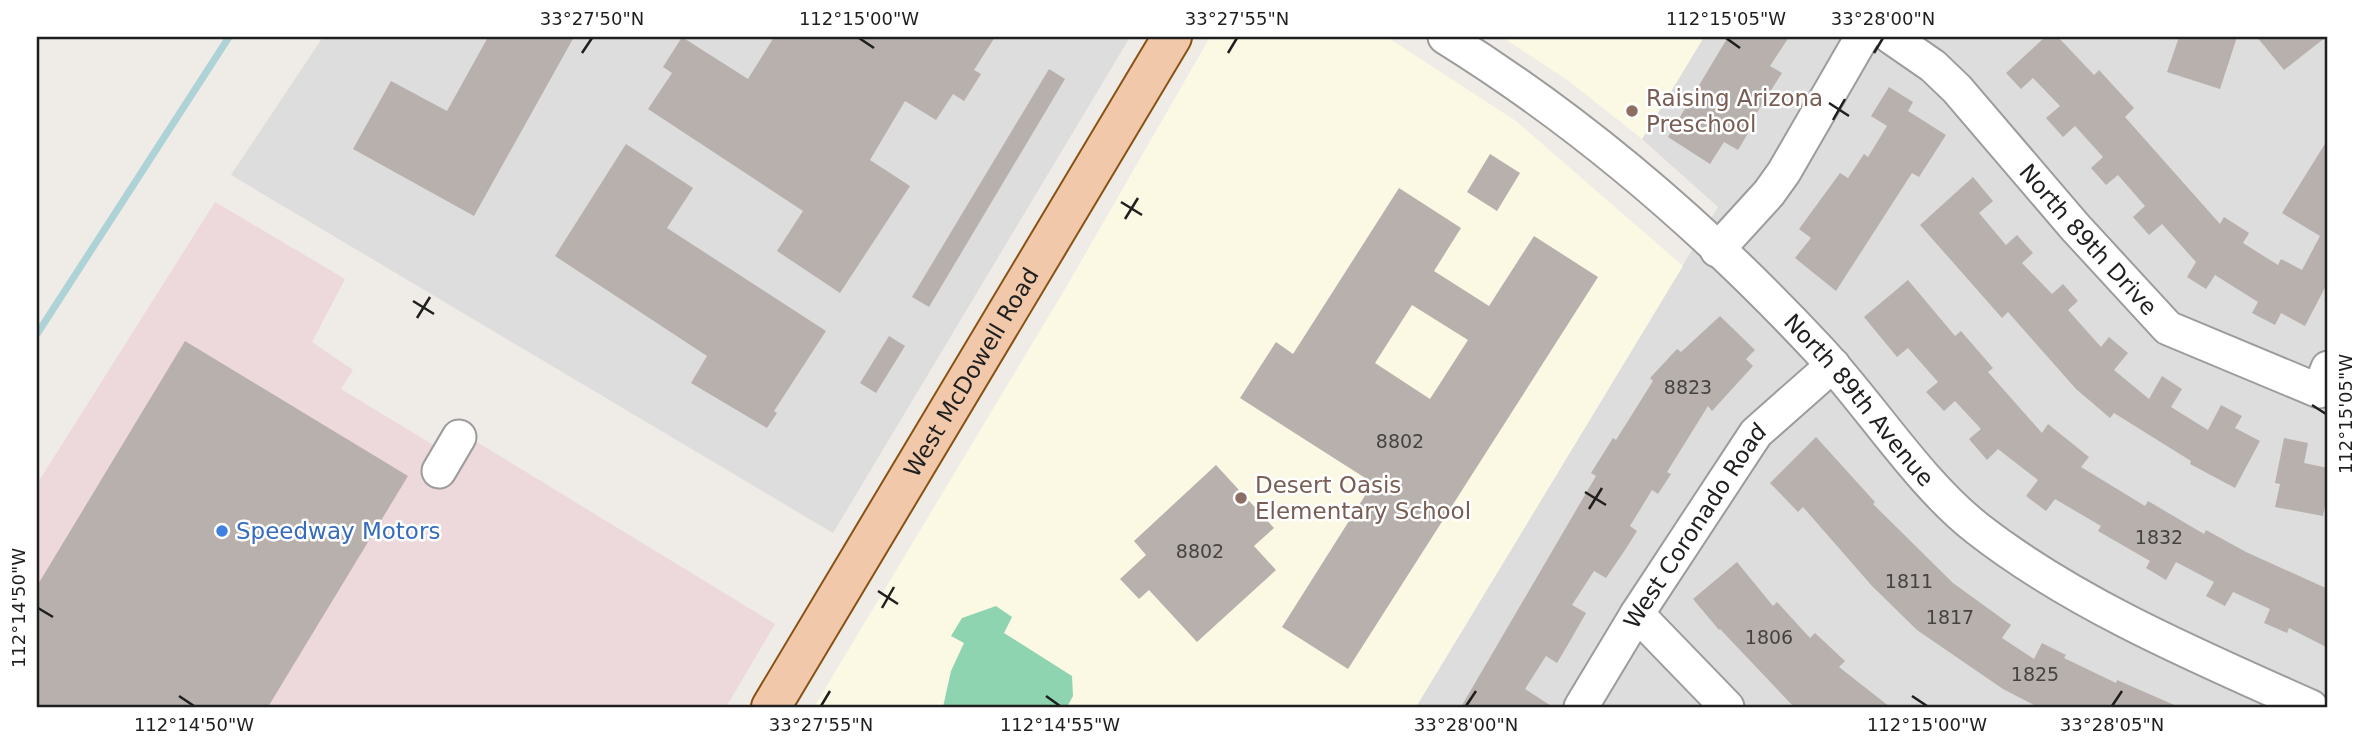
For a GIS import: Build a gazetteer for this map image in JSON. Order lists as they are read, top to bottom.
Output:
{
  "streets": {
    "main road": ["West McDowell Road"],
    "street": ["North 89th Drive", "North 89th Avenue", "West Coronado Road"]
  },
  "crossings": [
    ["North 89th Avenue", "West Coronado Road"]
  ],
  "places": ["Raising Arizona Preschool", "Desert Oasis Elementary School", "Speedway Motors"],
  "house_numbers": [
    "8823",
    "8802",
    "1832",
    "8802",
    "1811",
    "1817",
    "1806",
    "1825"
  ],
  "coordinates": [
    "33°27'50\"N",
    "112°15'00\"W",
    "33°27'55\"N",
    "112°15'05\"W",
    "33°28'00\"N",
    "112°14'50\"W",
    "112°14'55\"W",
    "33°28'05\"N"
  ]
}
